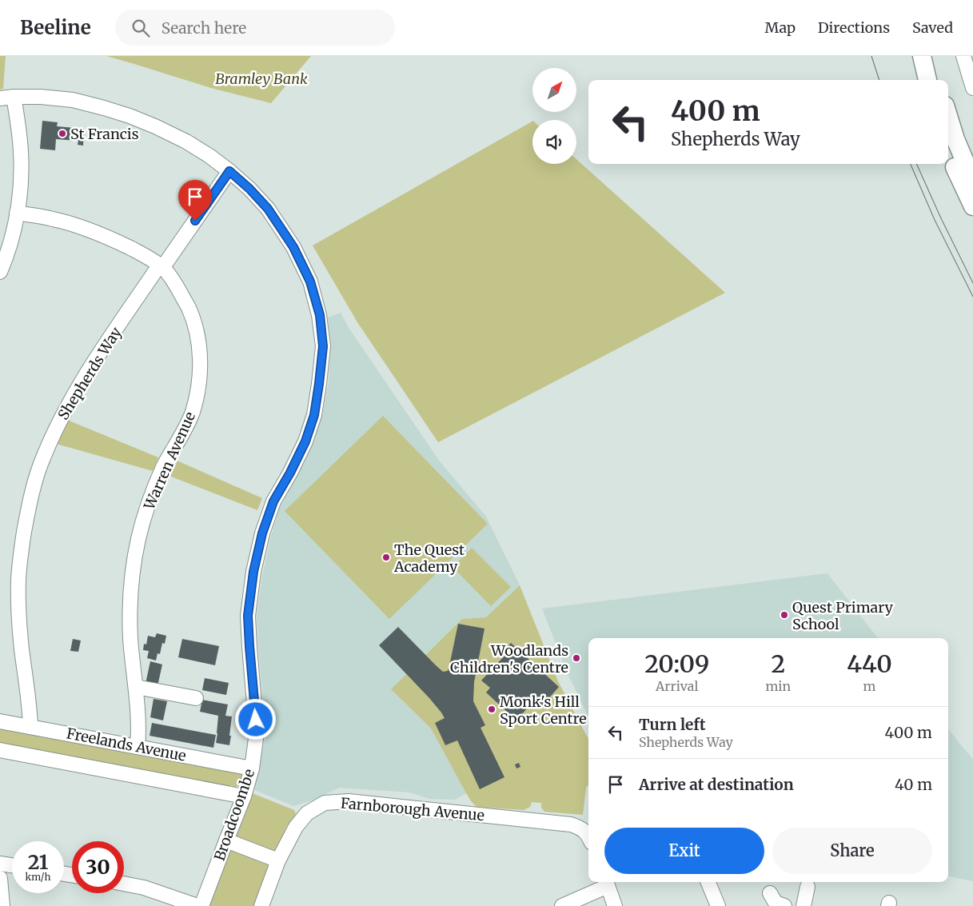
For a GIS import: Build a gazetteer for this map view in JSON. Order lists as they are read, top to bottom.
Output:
{
  "streets": {
    "street": [
      "Shepherds Way",
      "Warren Avenue",
      "Freelands Avenue",
      "Farnborough Avenue",
      "Broadcoombe"
    ]
  },
  "crossings": [
    ["Shepherds Way", "Warren Avenue"],
    ["Shepherds Way", "Freelands Avenue"],
    ["Shepherds Way", "Broadcoombe"],
    ["Warren Avenue", "Freelands Avenue"],
    ["Freelands Avenue", "Broadcoombe"]
  ],
  "parks": ["Bramley Bank"],
  "places": [
    "St Francis",
    "The Quest Academy",
    "Quest Primary School",
    "Woodlands Children's Centre",
    "Monk's Hill Sport Centre"
  ],
  "north": "top right",
  "page": {
    "header": "Beeline",
    "search": "Search here",
    "nav": ["Map", "Directions", "Saved"],
    "turn": ["400 m", "Shepherds Way"],
    "eta": [
      "20:09",
      "Arrival",
      "2",
      "min",
      "440",
      "m"
    ],
    "list": [
      {
        "name": "Turn left",
        "note": "Shepherds Way",
        "value": "400 m"
      },
      {
        "name": "Arrive at destination",
        "value": "40 m"
      }
    ],
    "buttons": ["Exit", "Share"],
    "speed": "21 km/h",
    "limit": "30"
  }
}
